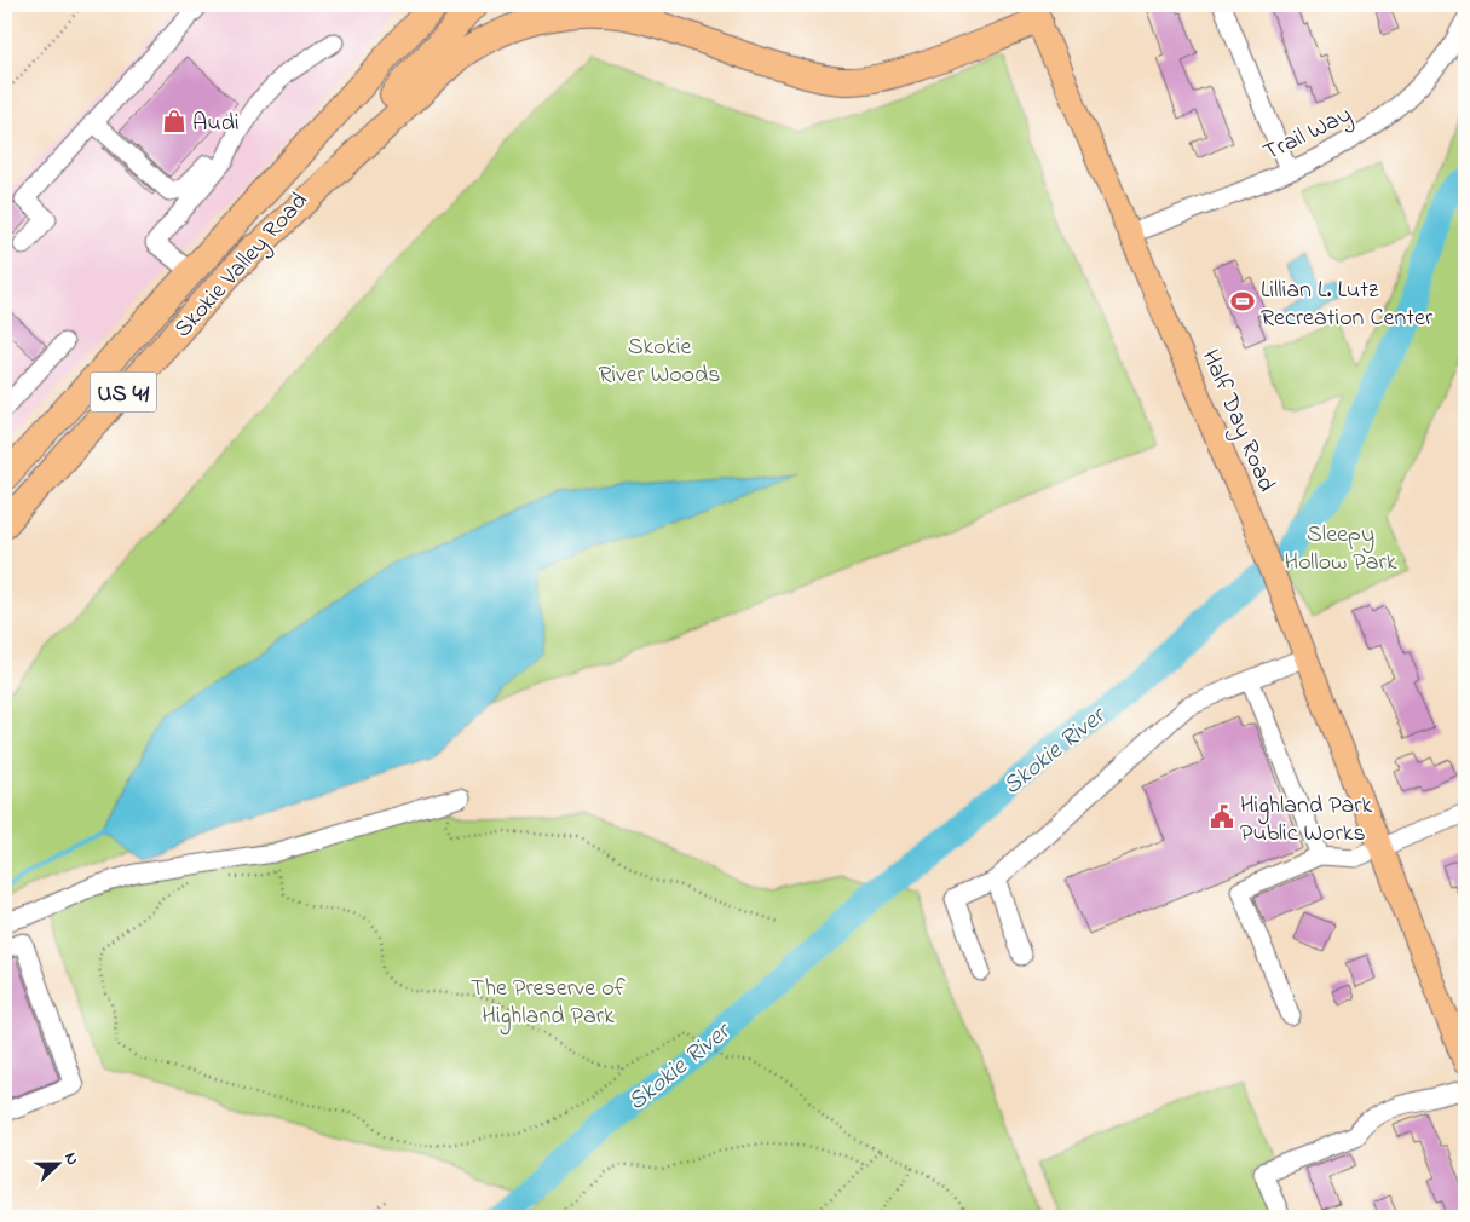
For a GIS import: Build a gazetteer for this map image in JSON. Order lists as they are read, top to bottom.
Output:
{
  "streets": {
    "highway": ["Skokie Valley Road", "US 41"],
    "main road": ["Half Day Road"],
    "street": ["Trail Way"]
  },
  "crossings": [
    ["Trail Way", "Half Day Road"]
  ],
  "water": ["Skokie River"],
  "parks": ["Skokie River Woods", "Sleepy Hollow Park", "The Preserve of Highland Park"],
  "places": {
    "shop": ["Audi"],
    "sports": ["Lillian L. Lutz Recreation Center"],
    "public building": ["Highland Park Public Works"]
  },
  "north": "right"
}
